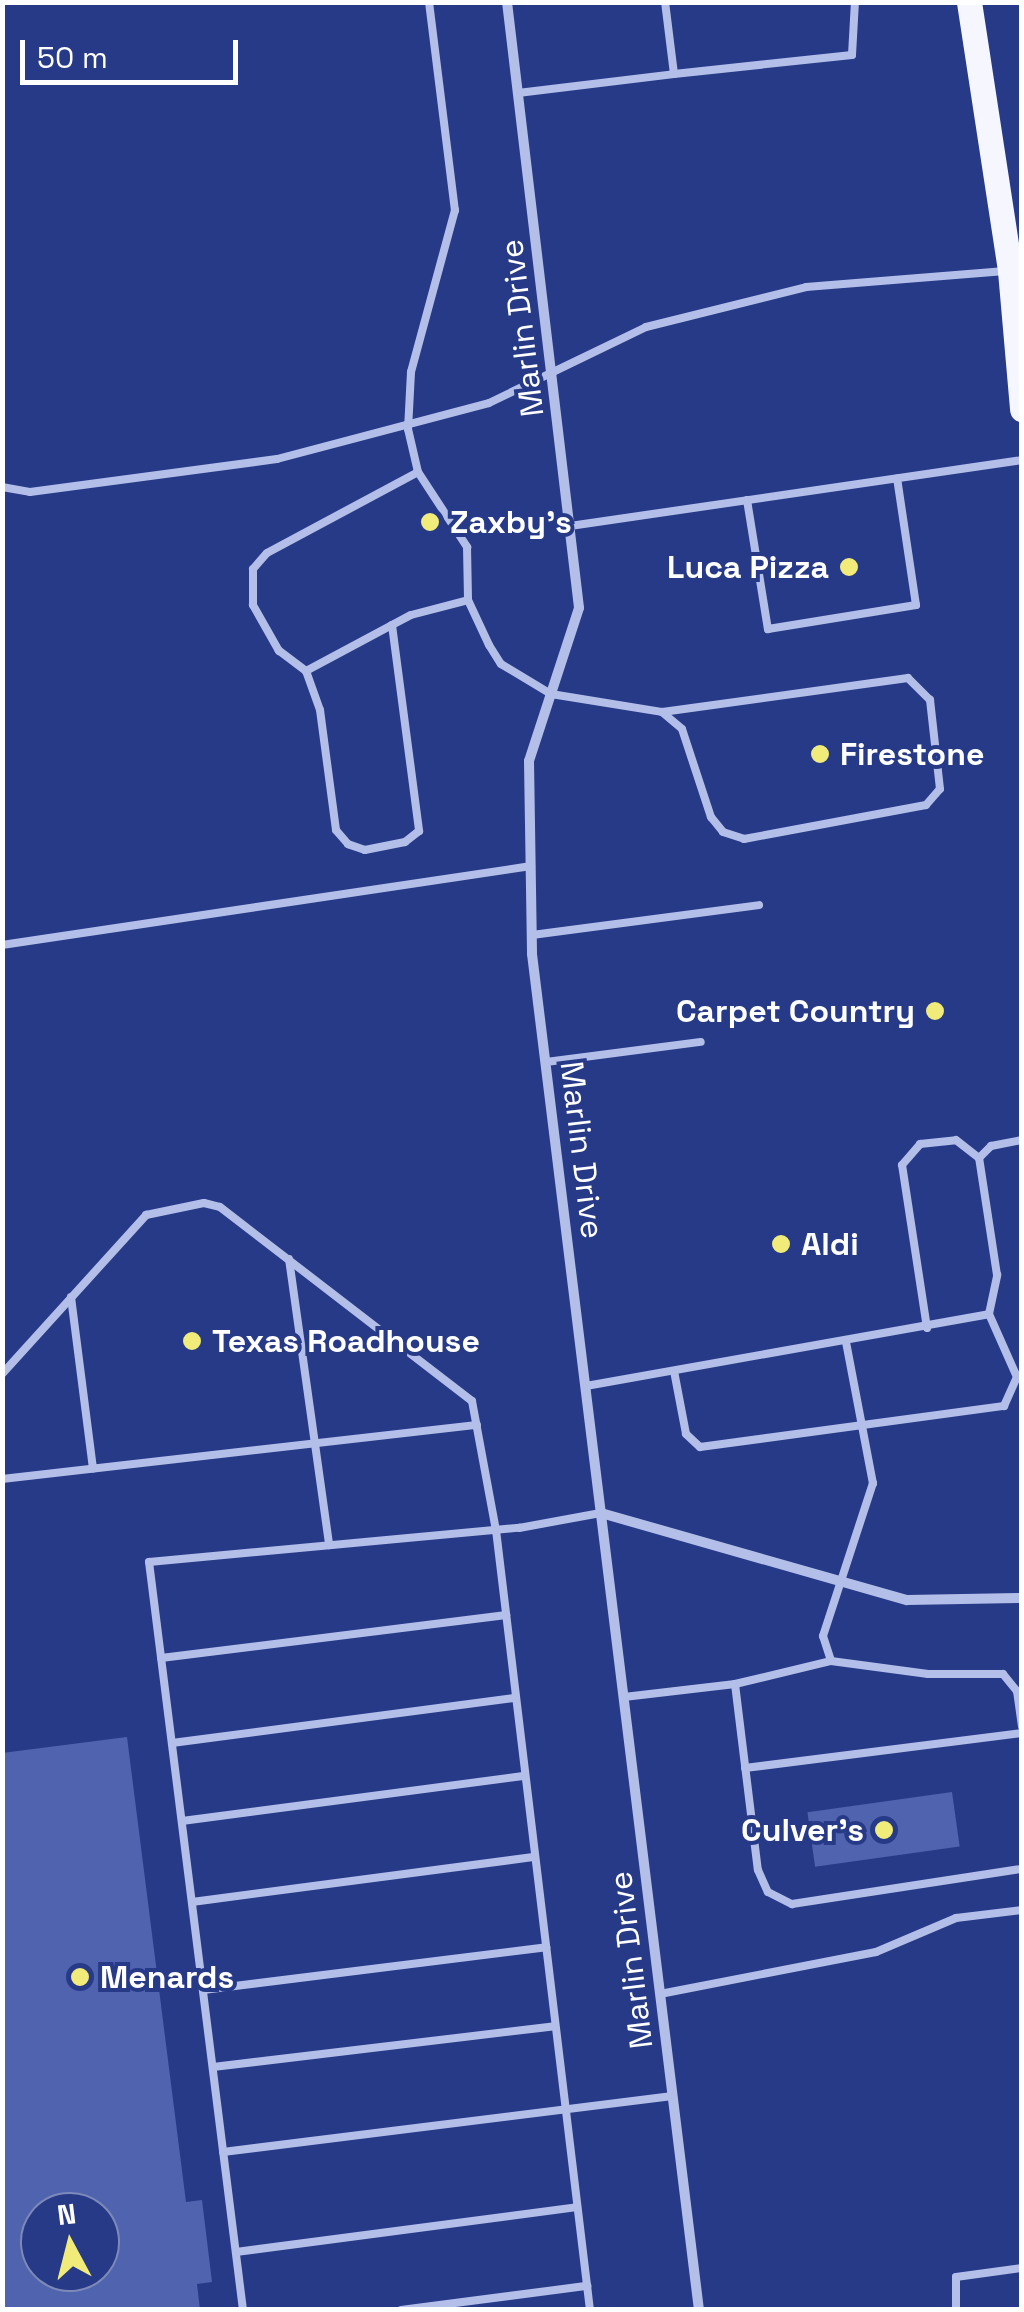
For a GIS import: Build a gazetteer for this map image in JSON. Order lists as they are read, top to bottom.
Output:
{
  "streets": {
    "street": ["Marlin Drive"]
  },
  "places": [
    "Zaxby's",
    "Luca Pizza",
    "Firestone",
    "Carpet Country",
    "Aldi",
    "Texas Roadhouse",
    "Culver's",
    "Menards"
  ],
  "scale_bar": "50 m",
  "north": "top"
}
